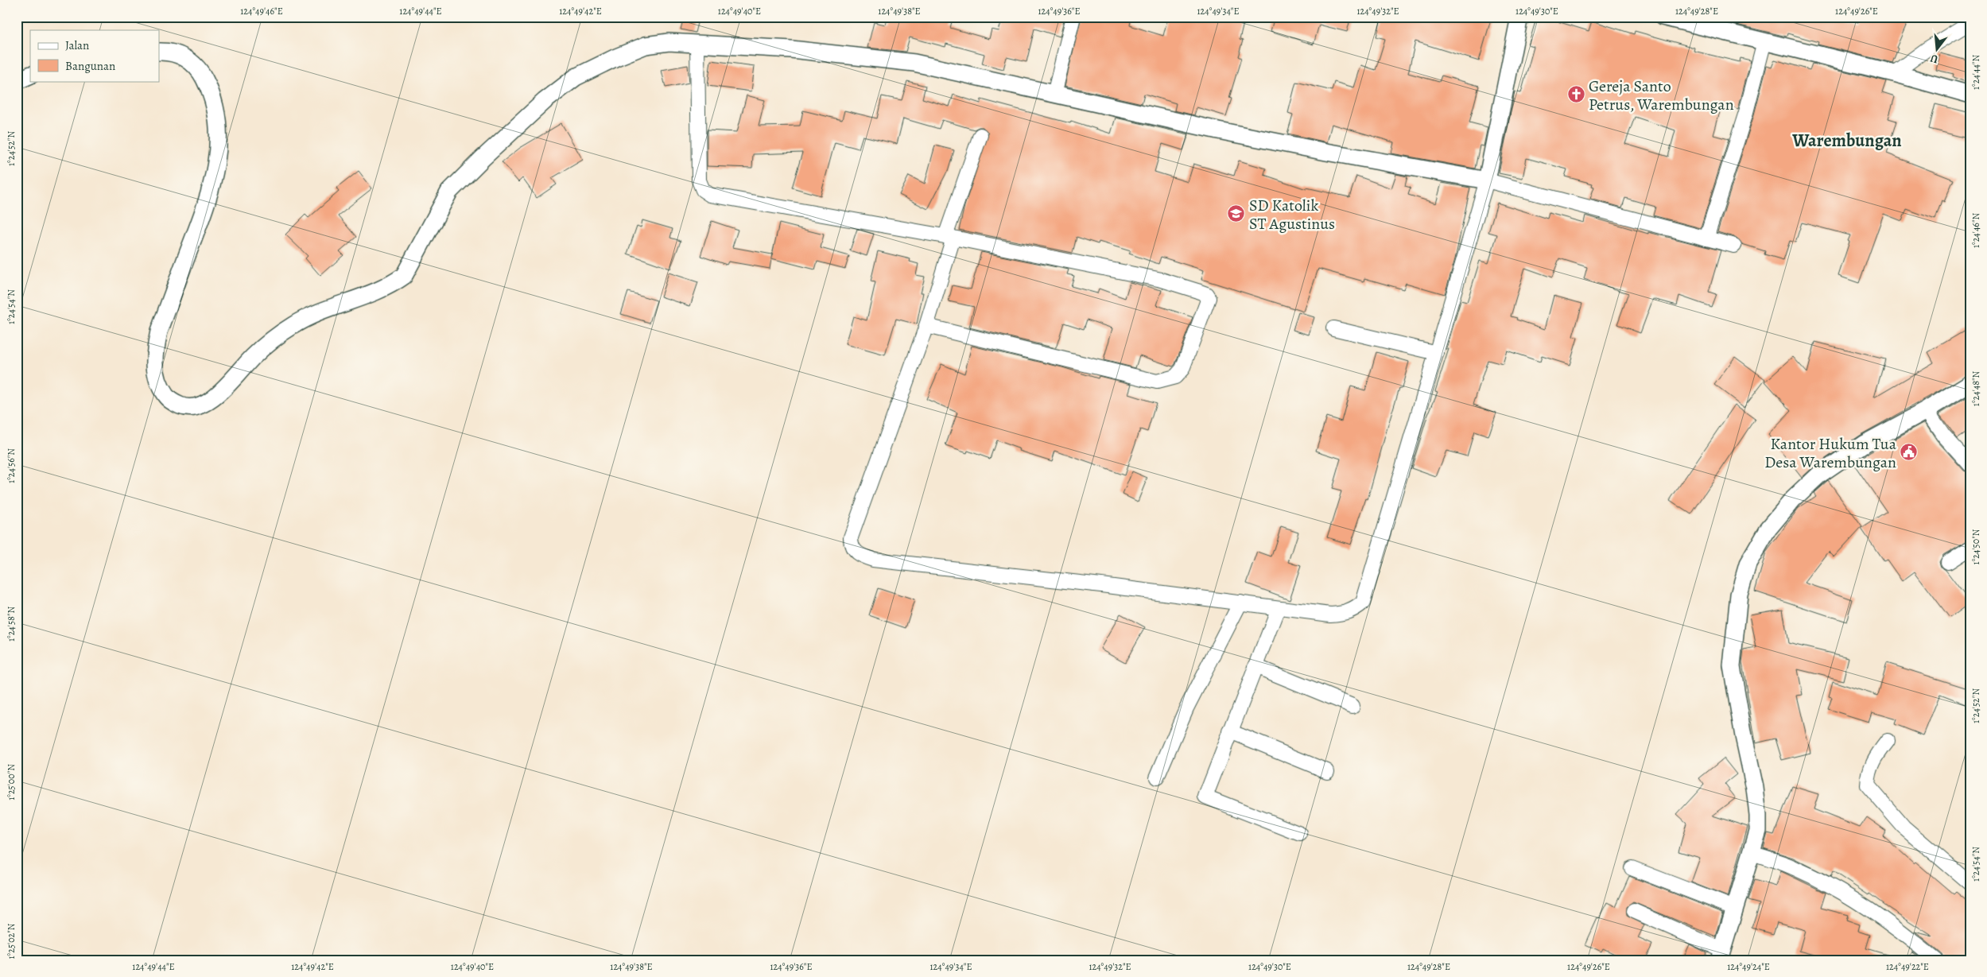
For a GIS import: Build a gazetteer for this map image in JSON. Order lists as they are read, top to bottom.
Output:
{
  "districts": ["Warembungan"],
  "places": {
    "church": ["Gereja Santo Petrus, Warembungan"],
    "school or university": ["SD Katolik ST Agustinus"],
    "public building": ["Kantor Hukum Tua Desa Warembungan"]
  },
  "legend": ["Jalan", "Bangunan"],
  "north": "bottom",
  "coordinates": [
    "124°49'46\"E",
    "124°49'44\"E",
    "124°49'42\"E",
    "124°49'40\"E",
    "124°49'38\"E",
    "124°49'36\"E",
    "124°49'34\"E",
    "124°49'32\"E",
    "124°49'30\"E",
    "124°49'28\"E",
    "124°49'26\"E",
    "1°24'44\"N",
    "1°24'52\"N",
    "1°24'46\"N",
    "1°24'54\"N",
    "1°24'48\"N",
    "1°24'56\"N",
    "1°24'50\"N",
    "1°24'58\"N",
    "1°25'00\"N",
    "1°25'02\"N",
    "124°49'24\"E",
    "124°49'22\"E"
  ]
}
